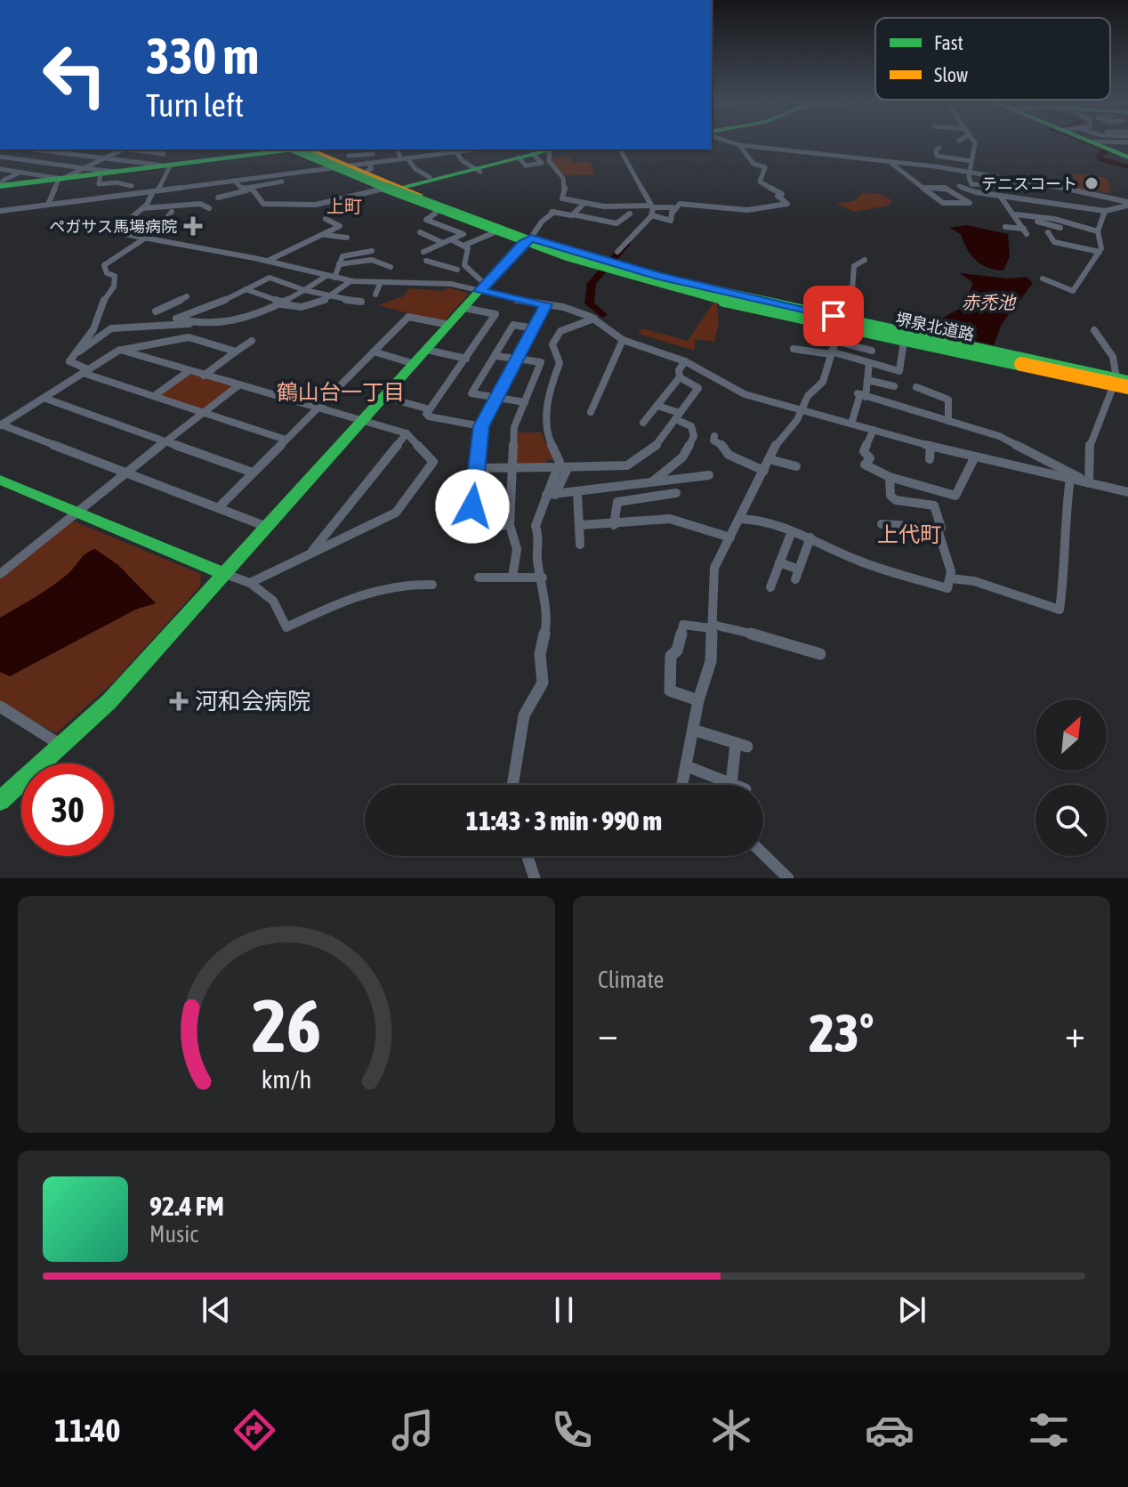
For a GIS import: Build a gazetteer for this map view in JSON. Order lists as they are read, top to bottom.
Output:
{
  "streets": {
    "main road": ["堺泉北道路"]
  },
  "districts": ["上町", "鶴山台一丁目", "上代町"],
  "water": ["赤禿池"],
  "places": {
    "other": ["テニスコート"],
    "health": ["ペガサス馬場病院", "河和会病院"]
  },
  "legend": ["Fast", "Slow"],
  "north": "top right",
  "page": {
    "turn": ["330 m", "Turn left"],
    "limit": "30",
    "trip": "11:43 · 3 min · 990 m",
    "tile": "Climate",
    "heat": ["−", "23°", "+"],
    "song": ["92.4 FM", "Music"],
    "tabs": "11:40",
    "gauge": ["26", "km/h"]
  }
}
